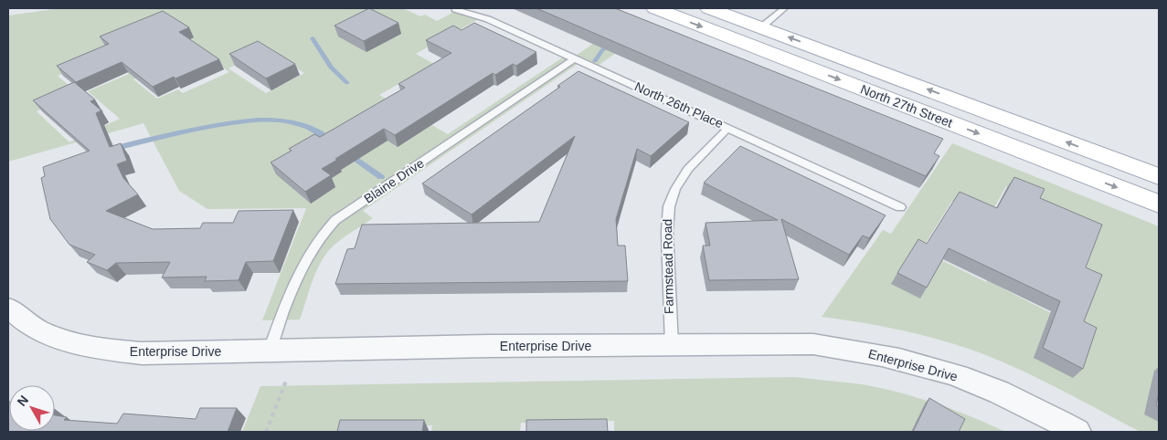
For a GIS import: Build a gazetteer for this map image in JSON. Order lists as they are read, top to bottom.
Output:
{
  "streets": {
    "main road": ["North 27th Street"],
    "street": ["Enterprise Drive"],
    "lane": ["North 26th Place", "Blaine Drive", "Farmstead Road"]
  },
  "crossings": [
    ["North 26th Place", "Blaine Drive"],
    ["North 26th Place", "Farmstead Road"],
    ["Blaine Drive", "Enterprise Drive"],
    ["Farmstead Road", "Enterprise Drive"]
  ],
  "north": "top left"
}
